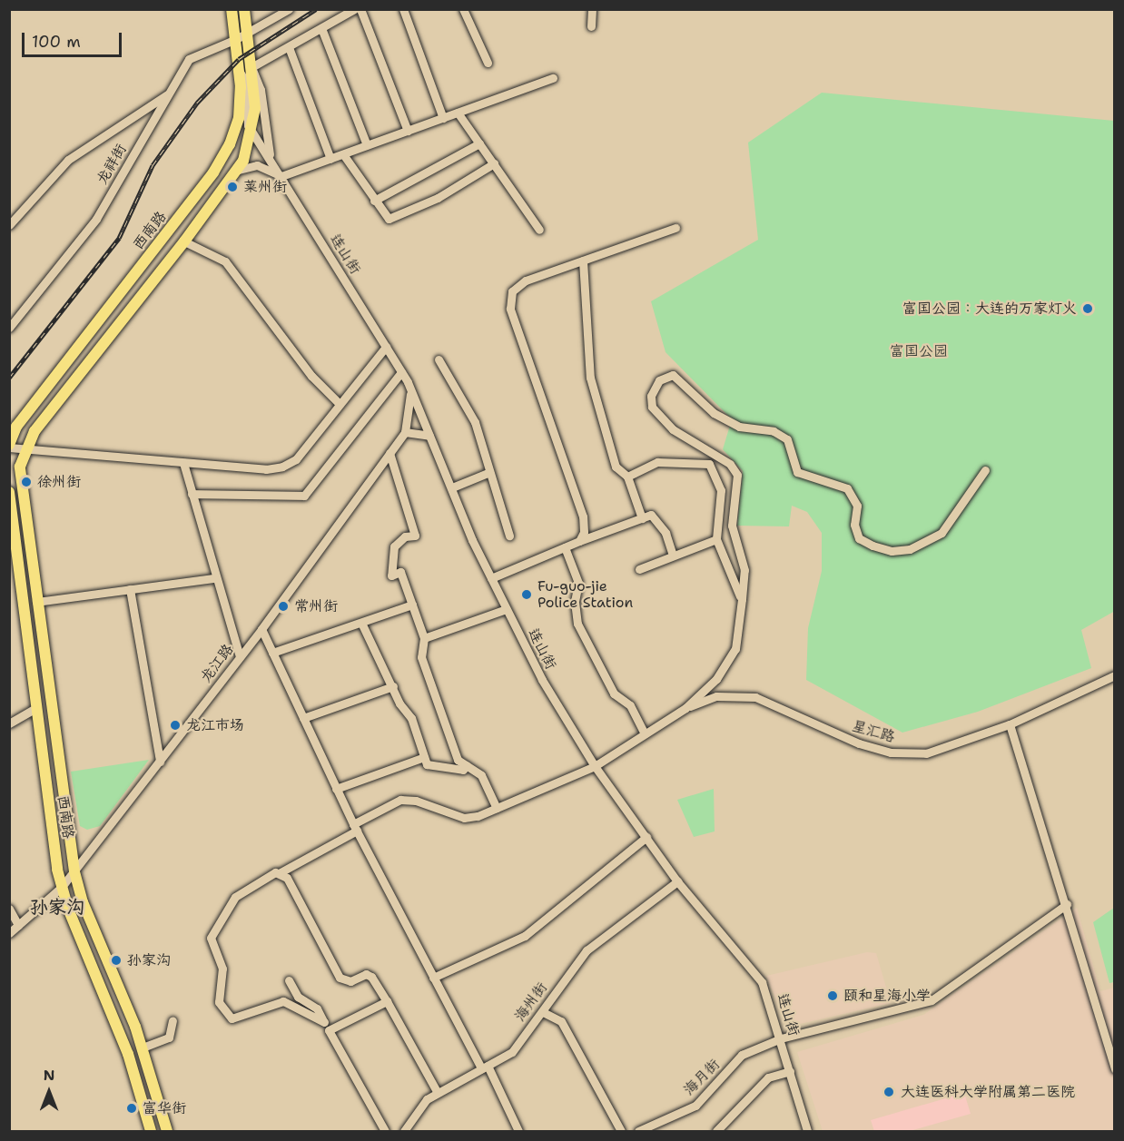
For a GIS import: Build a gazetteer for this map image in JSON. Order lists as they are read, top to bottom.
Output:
{
  "streets": {
    "main road": ["西南路"],
    "street": [
      "龙祥街",
      "连山街",
      "龙江路",
      "星汇路",
      "海州街",
      "海月街"
    ]
  },
  "crossings": [
    ["龙祥街", "西南路"],
    ["西南路", "龙江路"],
    ["连山街", "龙江路"],
    ["连山街", "海州街"],
    ["连山街", "海月街"]
  ],
  "districts": ["孙家沟"],
  "parks": ["富国公园"],
  "places": [
    "莱州街",
    "富国公园：大连的万家灯火",
    "徐州街",
    "Fu-guo-jie Police Station",
    "常州街",
    "龙江市场",
    "孙家沟",
    "颐和星海小学",
    "大连医科大学附属第二医院",
    "富华街"
  ],
  "scale_bar": "100 m",
  "north": "top"
}
